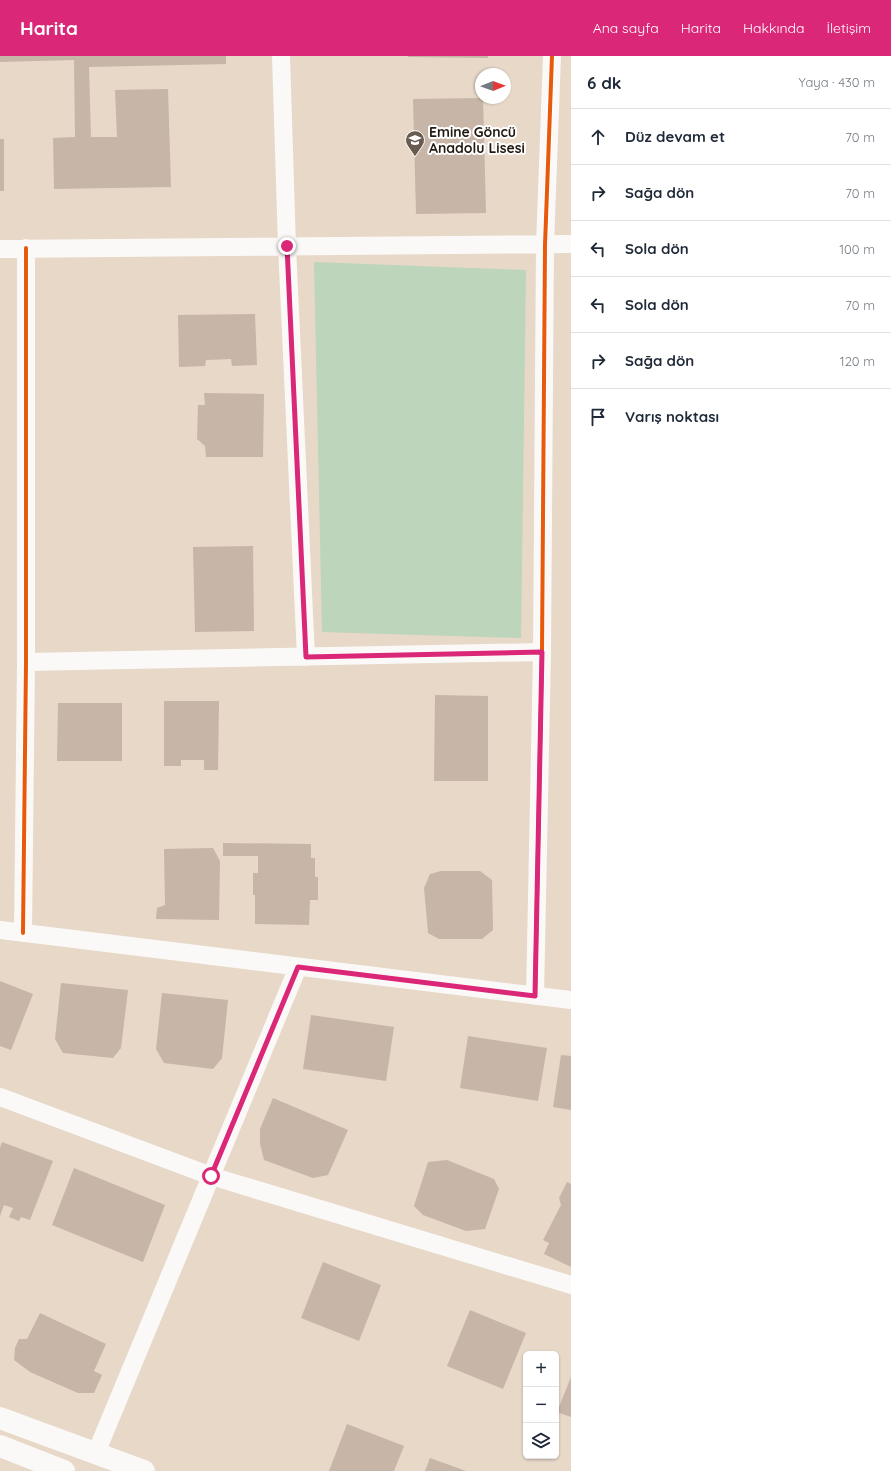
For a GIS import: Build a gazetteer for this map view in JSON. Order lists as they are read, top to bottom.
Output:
{
  "places": {
    "school or university": ["Emine Göncü Anadolu Lisesi"]
  },
  "north": "right",
  "page": {
    "header": "Harita",
    "nav": [
      "Ana sayfa",
      "Harita",
      "Hakkında",
      "İletişim"
    ],
    "heading": ["6 dk", "Yaya · 430 m"],
    "list": [
      ["Düz devam et", "70 m"],
      ["Sağa dön", "70 m"],
      ["Sola dön", "100 m"],
      ["Sola dön", "70 m"],
      ["Sağa dön", "120 m"],
      "Varış noktası"
    ],
    "map_buttons": ["+", "−"]
  }
}
